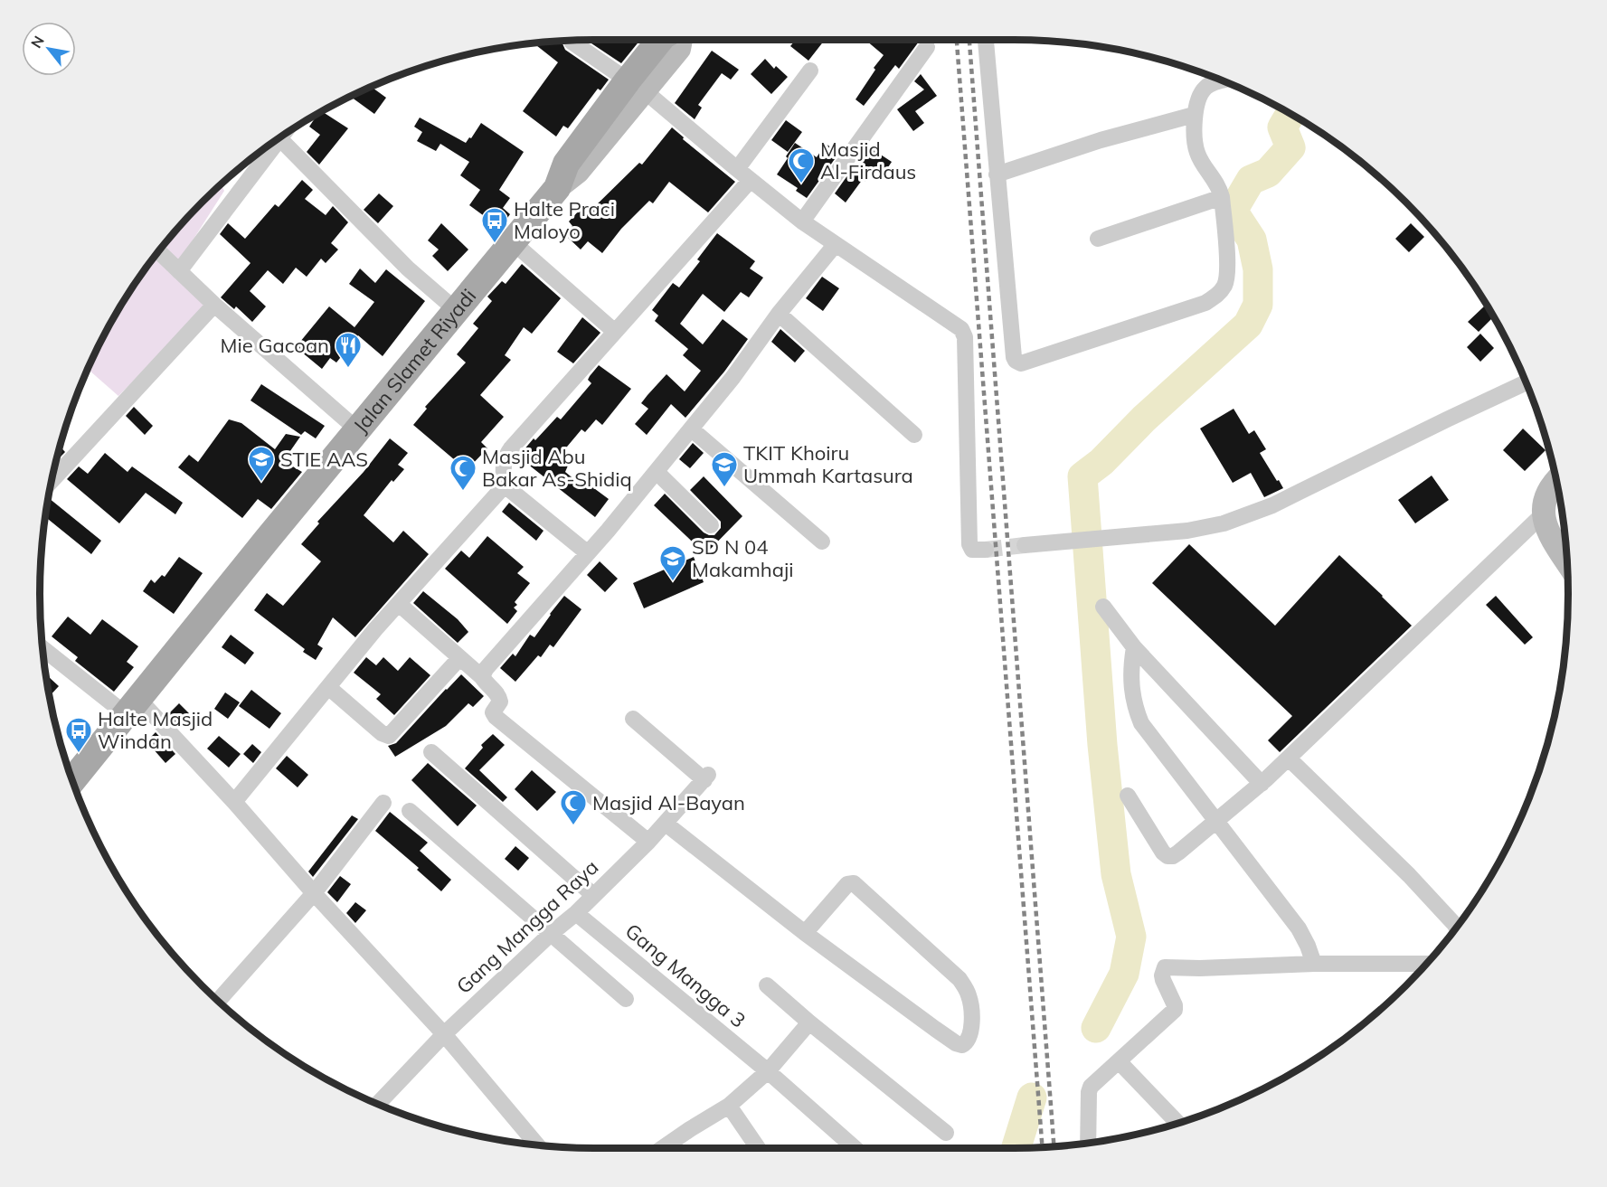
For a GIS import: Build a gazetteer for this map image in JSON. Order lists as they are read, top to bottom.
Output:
{
  "streets": {
    "main road": ["Jalan Slamet Riyadi"],
    "street": ["Gang Mangga Raya", "Gang Mangga 3"]
  },
  "crossings": [
    ["Gang Mangga Raya", "Gang Mangga 3"]
  ],
  "places": {
    "mosque": ["Masjid Al-Firdaus", "Masjid Abu Bakar As-Shidiq", "Masjid Al-Bayan"],
    "bus stop": ["Halte Praci Maloyo", "Halte Masjid Windan"],
    "restaurant": ["Mie Gacoan"],
    "school or university": ["STIE AAS", "TKIT Khoiru Ummah Kartasura", "SD N 04 Makamhaji"]
  },
  "north": "top left"
}
